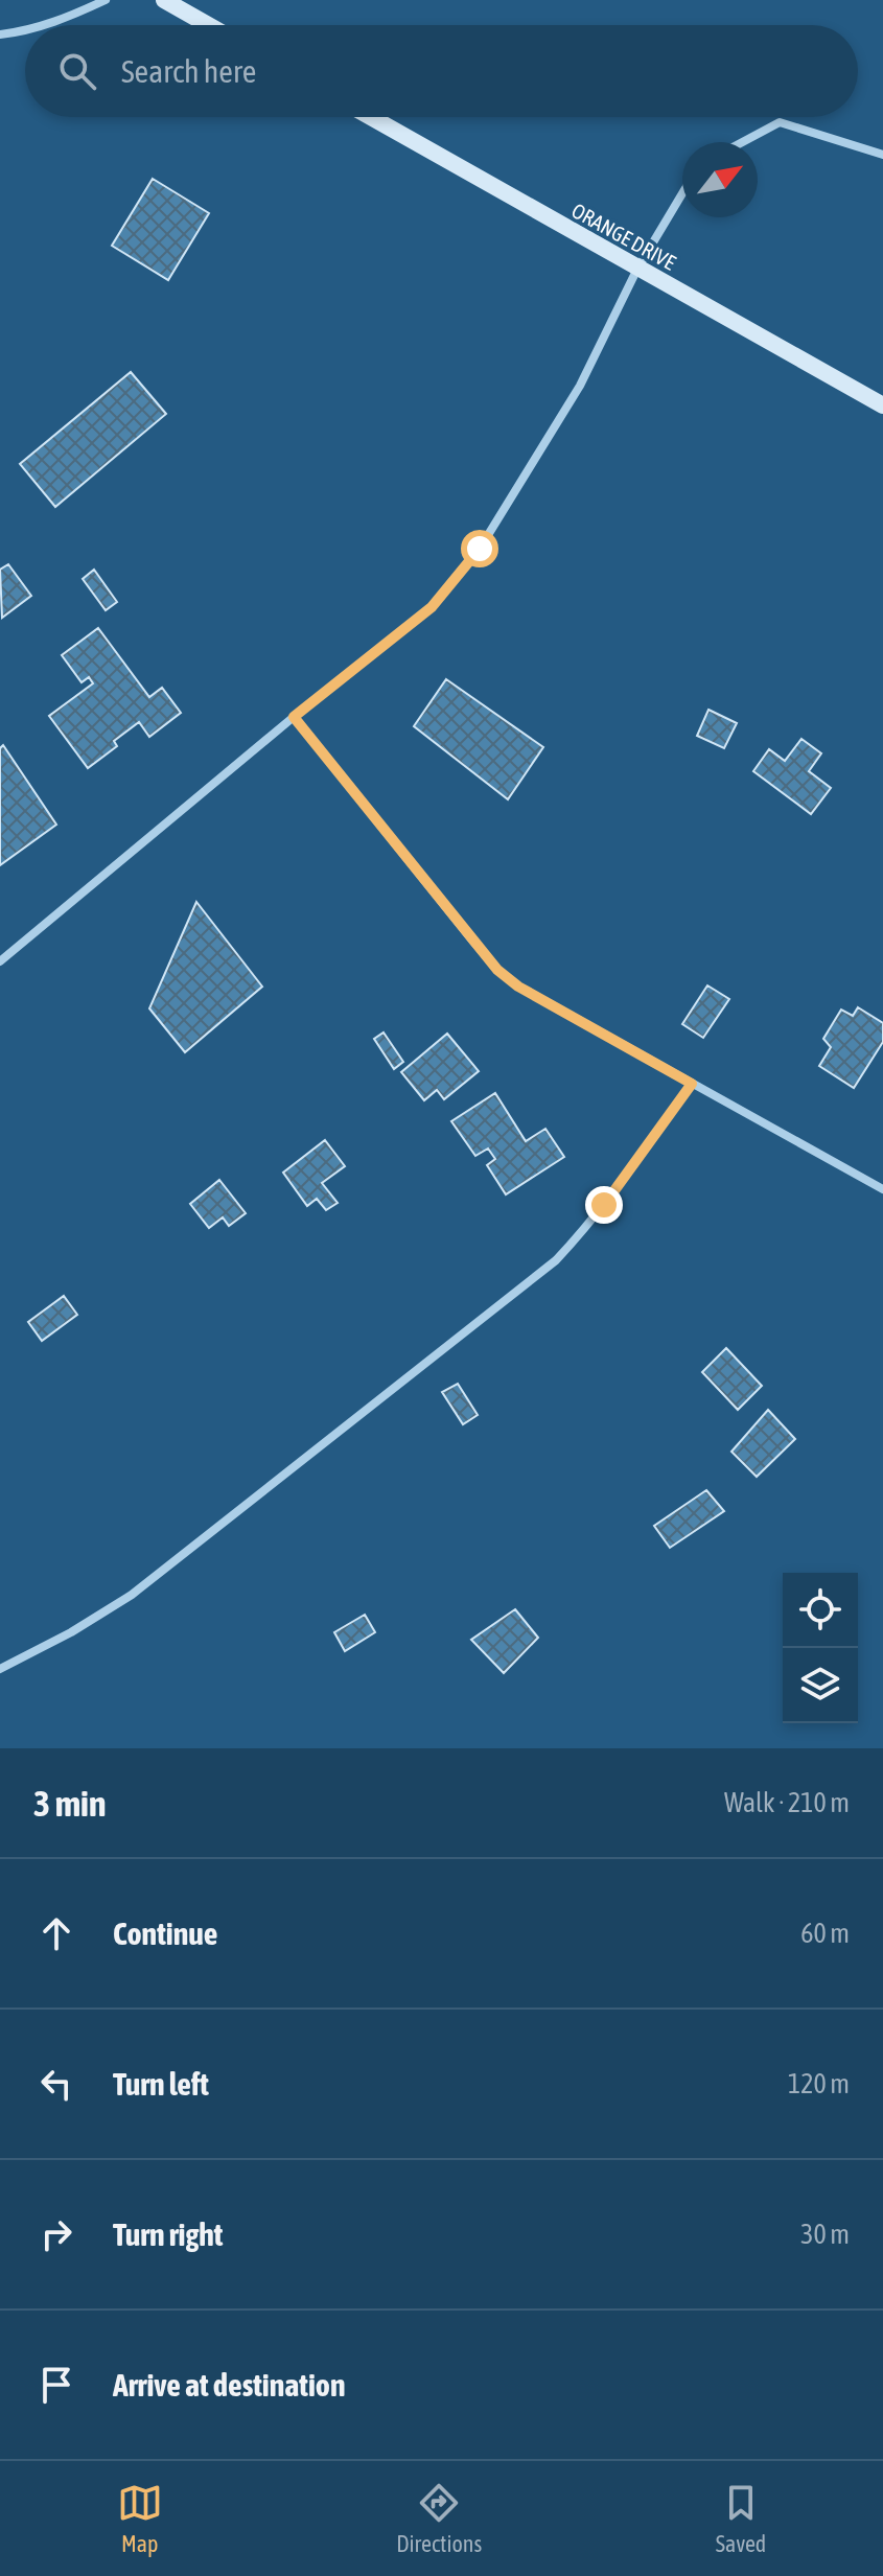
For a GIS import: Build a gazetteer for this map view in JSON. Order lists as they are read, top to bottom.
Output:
{
  "streets": {
    "street": ["ORANGE DRIVE"]
  },
  "north": "top right",
  "page": {
    "search": "Search here",
    "heading": ["3 min", "Walk · 210 m"],
    "list": [
      ["Continue", "60 m"],
      ["Turn left", "120 m"],
      ["Turn right", "30 m"],
      "Arrive at destination"
    ],
    "nav": ["Map", "Directions", "Saved"]
  }
}
